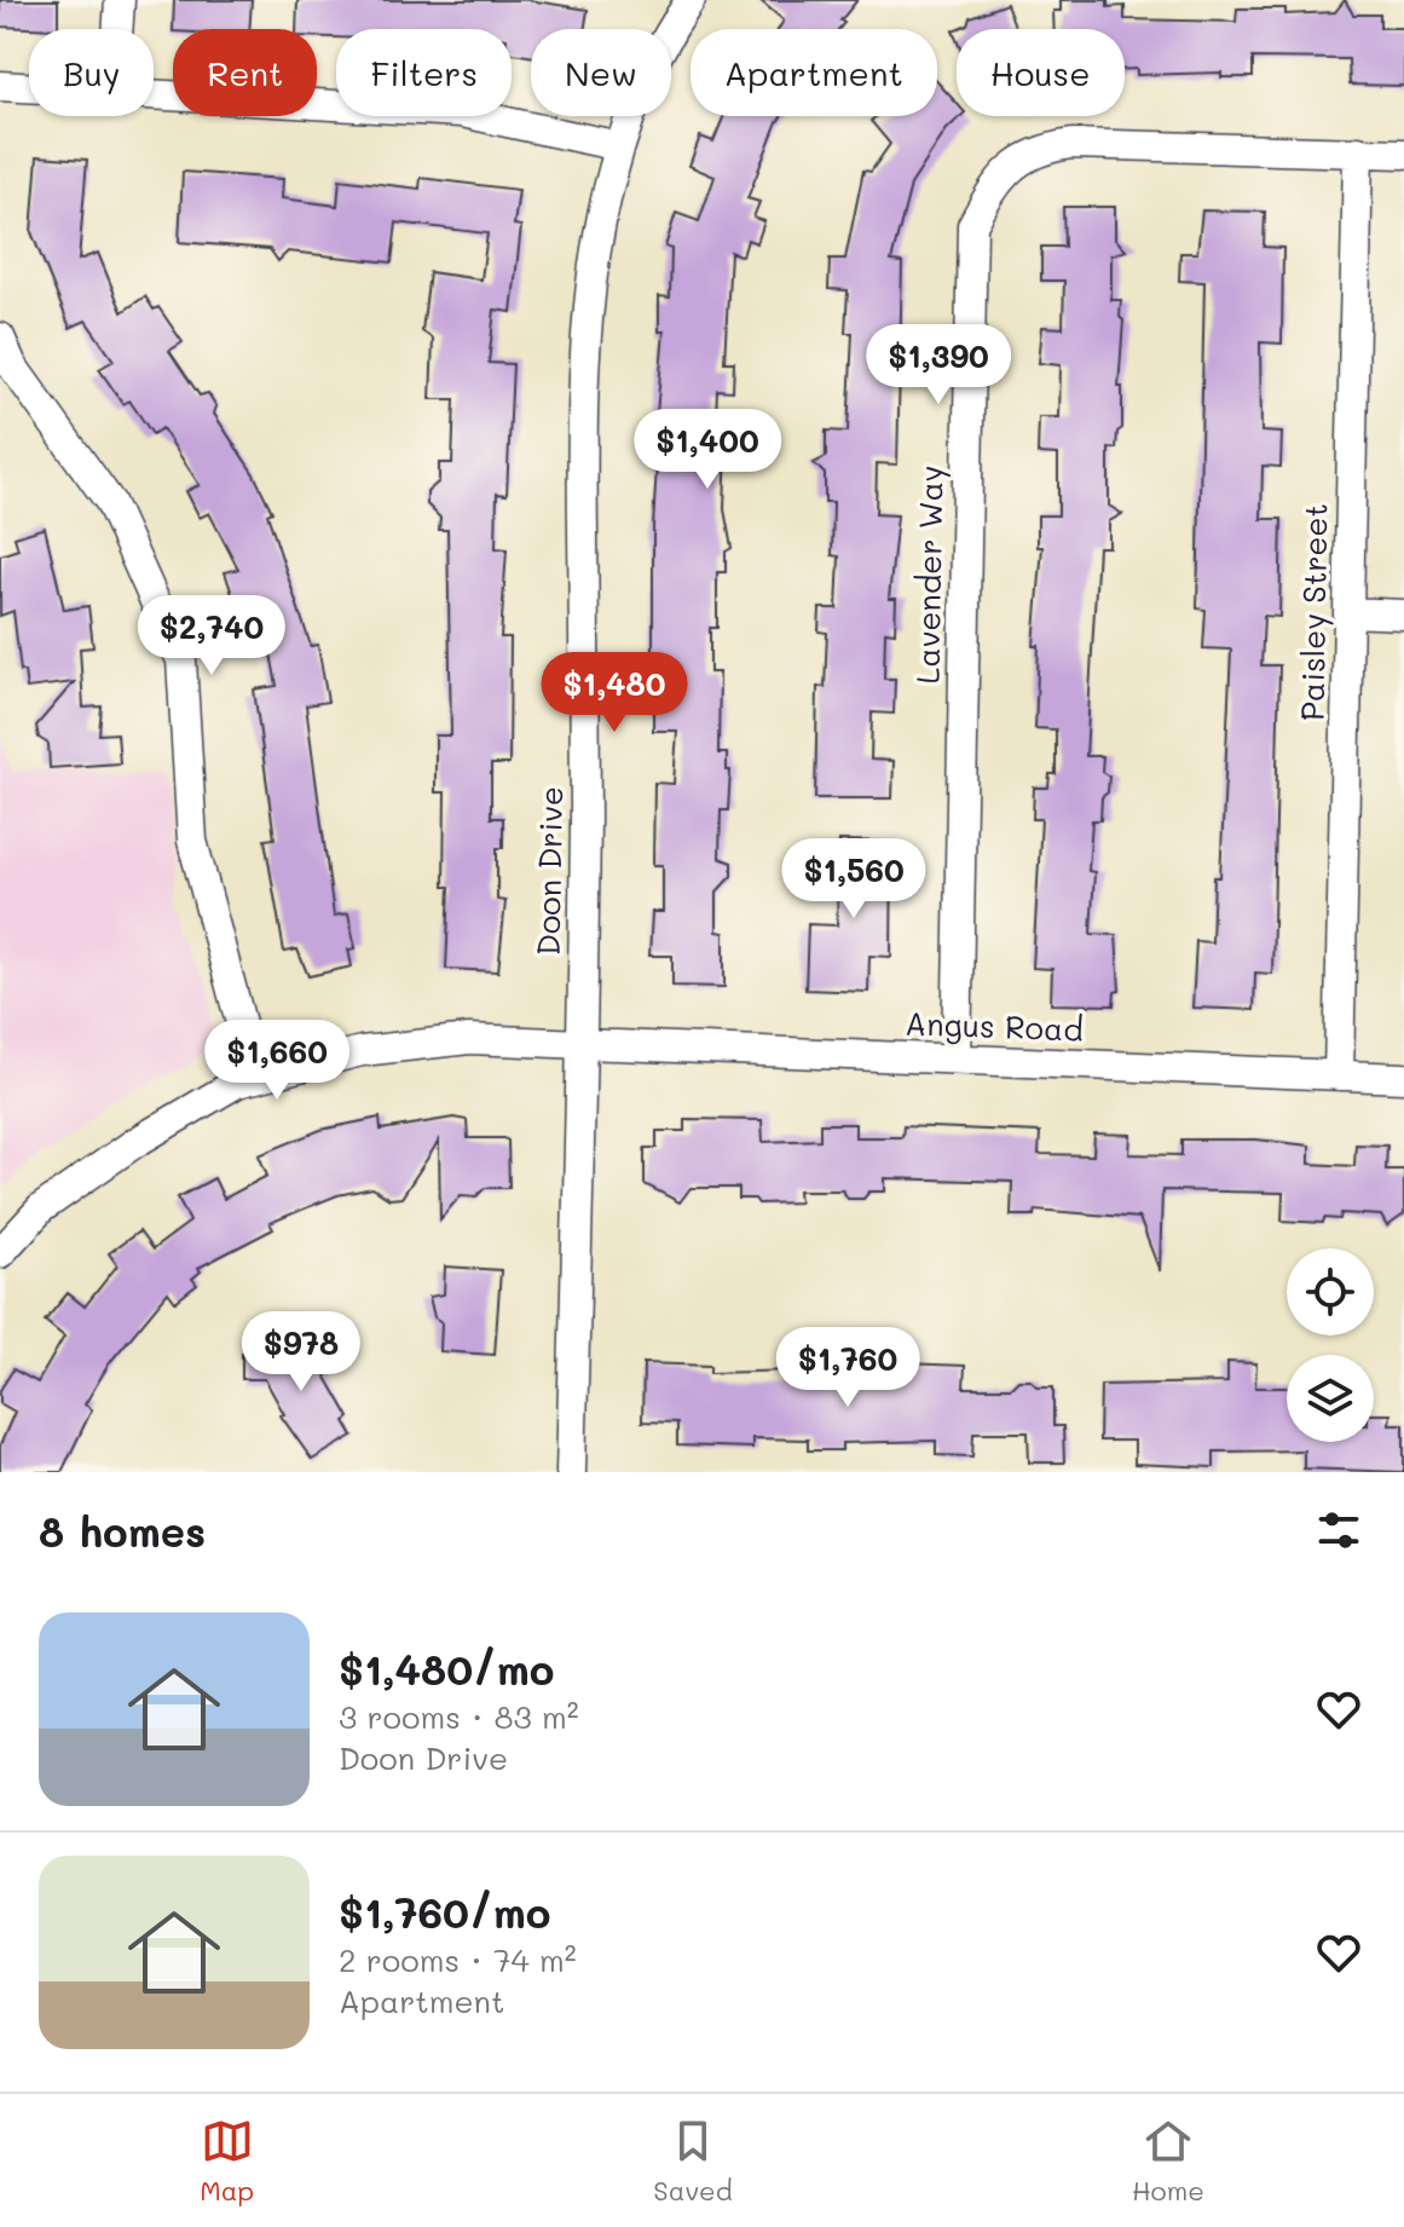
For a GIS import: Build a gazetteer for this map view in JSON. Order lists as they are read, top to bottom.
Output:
{
  "streets": {
    "street": [
      "Lavender Way",
      "Paisley Street",
      "Doon Drive",
      "Angus Road"
    ]
  },
  "crossings": [
    ["Lavender Way", "Paisley Street"],
    ["Lavender Way", "Angus Road"],
    ["Paisley Street", "Angus Road"],
    ["Doon Drive", "Angus Road"]
  ],
  "page": {
    "chip": [
      "Buy",
      "Rent",
      "Filters",
      "New",
      "Apartment",
      "House"
    ],
    "price": [
      "$1,390",
      "$1,400",
      "$2,740",
      "$1,480",
      "$1,560",
      "$1,660",
      "$978",
      "$1,760"
    ],
    "heading": "8 homes",
    "list": [
      {
        "name": "$1,480/mo",
        "note": "3 rooms · 83 m² · Doon Drive"
      },
      {
        "name": "$1,760/mo",
        "note": "2 rooms · 74 m² · Apartment"
      }
    ],
    "tabs": ["Map", "Saved", "Home"]
  }
}
